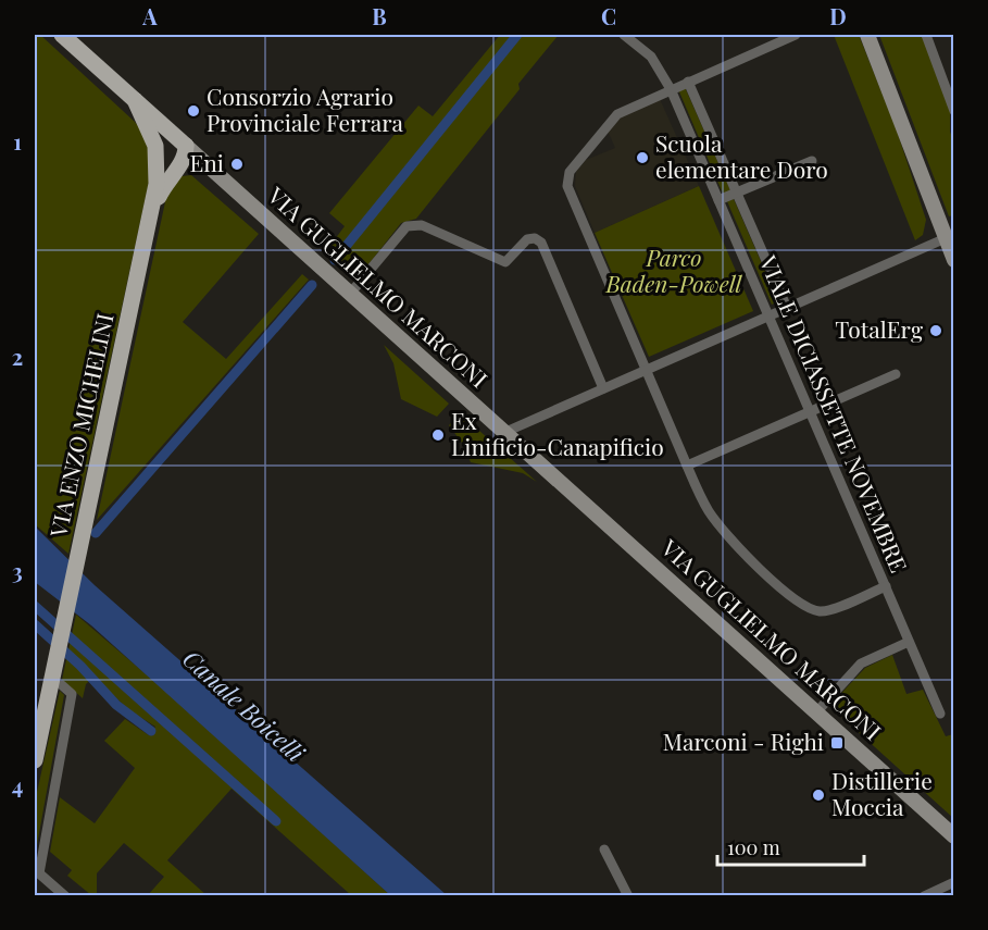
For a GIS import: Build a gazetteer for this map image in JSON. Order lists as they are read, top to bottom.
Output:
{
  "streets": {
    "main road": ["VIA GUGLIELMO MARCONI", "VIA ENZO MICHELINI"],
    "street": ["VIALE DICIASSETTE NOVEMBRE"]
  },
  "crossings": [
    ["VIA GUGLIELMO MARCONI", "VIA ENZO MICHELINI"]
  ],
  "water": ["Canale Boicelli"],
  "parks": ["Parco Baden-Powell"],
  "places": {
    "other": [
      "Consorzio Agrario Provinciale Ferrara",
      "Scuola elementare Doro",
      "Eni",
      "TotalErg",
      "Ex Linificio-Canapificio",
      "Distillerie Moccia"
    ],
    "transit": ["Marconi - Righi"]
  },
  "scale_bar": "100 m",
  "grid": {
    "columns": [
      "A",
      "B",
      "C",
      "D"
    ],
    "rows": [
      "1",
      "2",
      "3",
      "4"
    ]
  }
}
